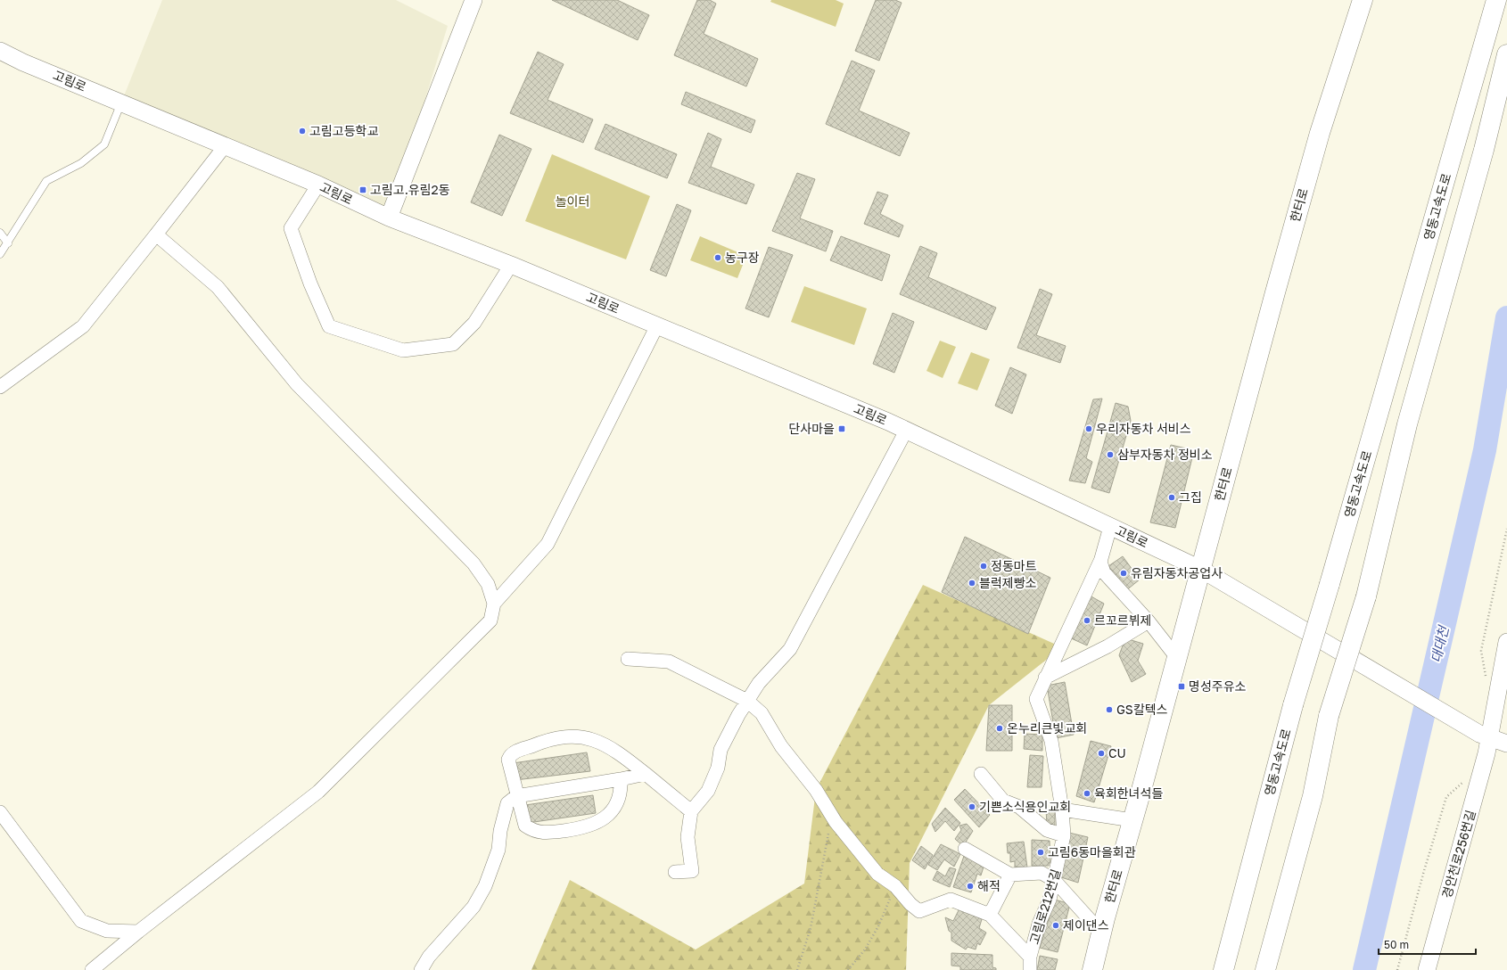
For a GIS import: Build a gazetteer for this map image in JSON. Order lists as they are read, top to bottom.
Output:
{
  "streets": {
    "main road": ["한터로", "영동고속도로"],
    "street": ["고림로", "경안천로256번길", "고림로212번길"]
  },
  "crossings": [
    ["고림로", "한터로"],
    ["고림로", "경안천로256번길"],
    ["고림로", "고림로212번길"]
  ],
  "water": ["대대천"],
  "parks": ["놀이터"],
  "places": {
    "other": [
      "고림고등학교",
      "농구장",
      "우리자동차 서비스",
      "삼부자동차 정비소",
      "그집",
      "정동마트",
      "유림자동차공업사",
      "블럭제빵소",
      "르꼬르뷔제",
      "GS칼텍스",
      "온누리큰빛교회",
      "CU",
      "육회한녀석들",
      "기쁜소식용인교회",
      "고림6동마을회관",
      "해적",
      "제이댄스"
    ],
    "transit": ["고림고.유림2동", "단사마을", "명성주유소"]
  },
  "scale_bar": "50 m"
}
